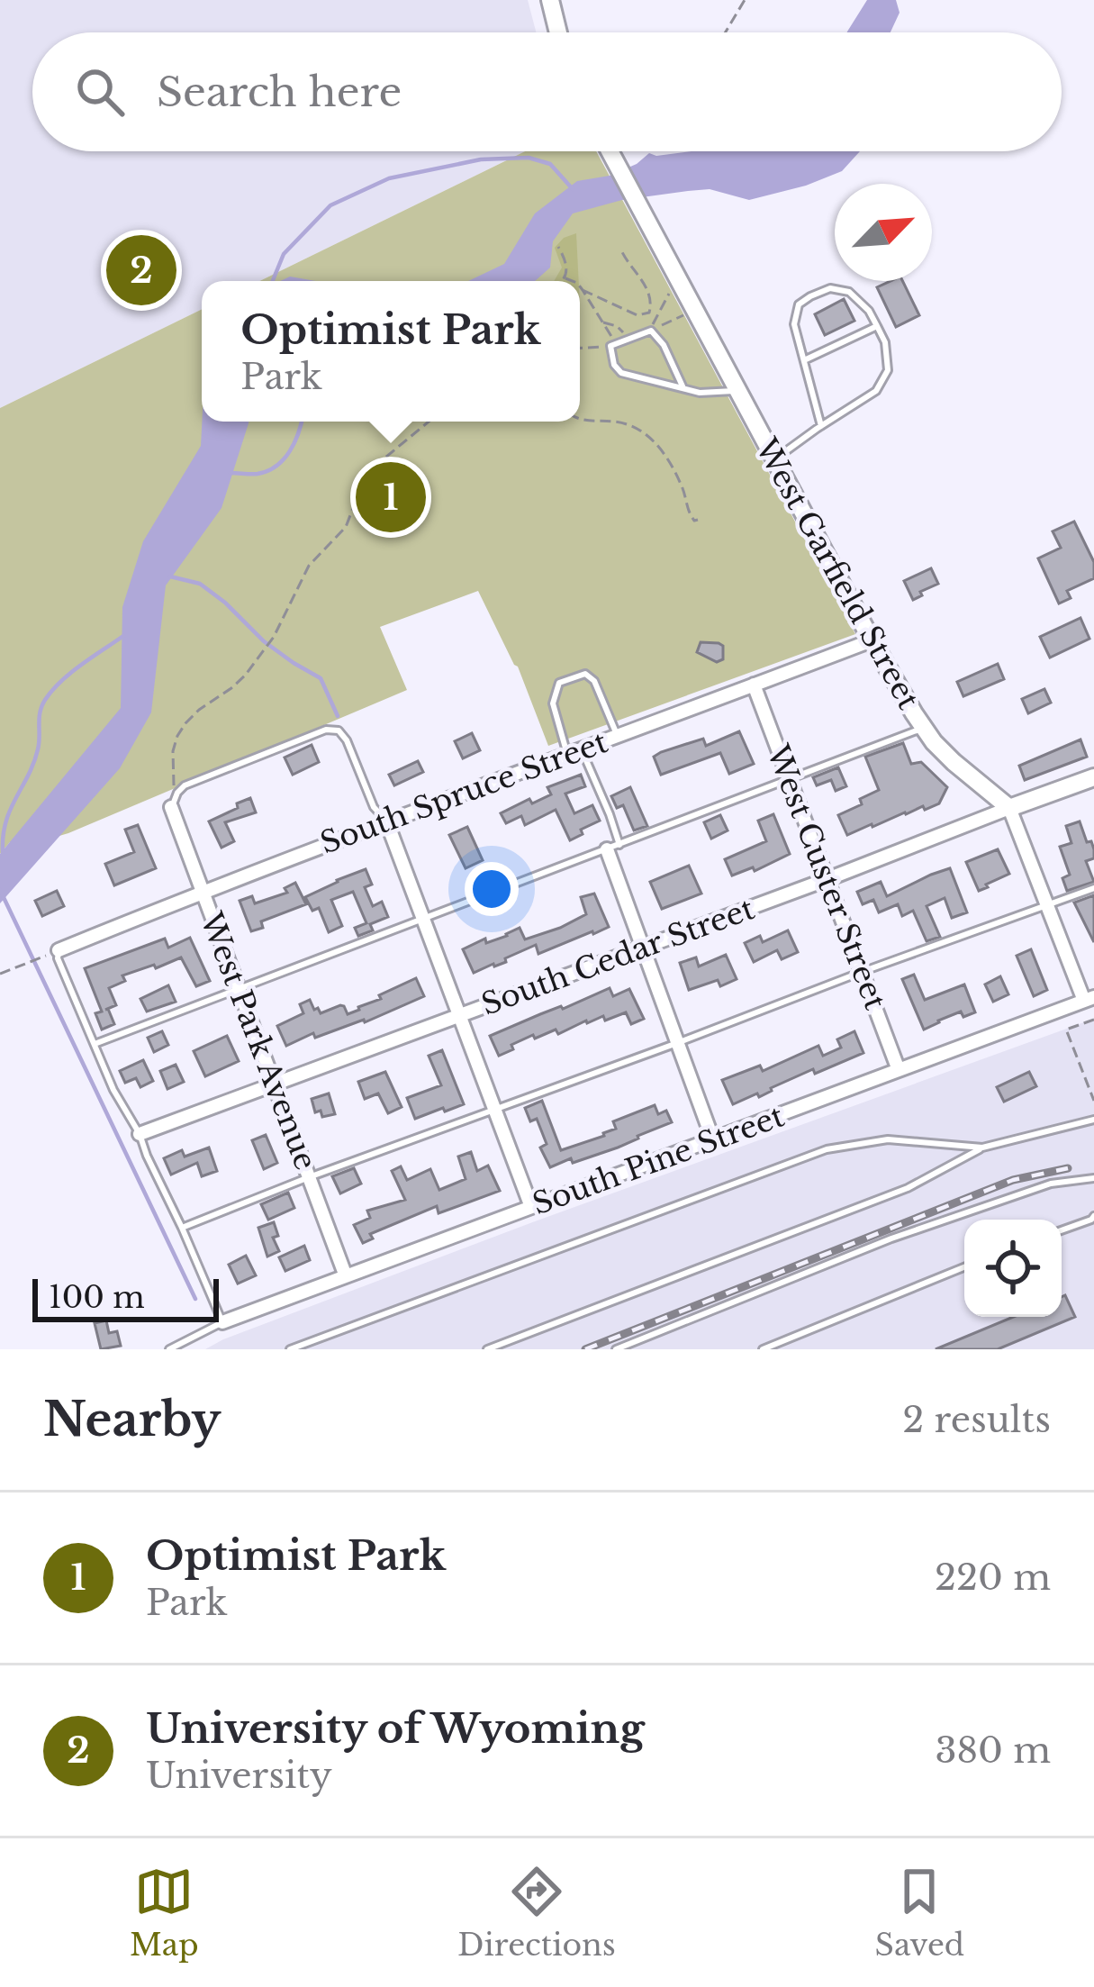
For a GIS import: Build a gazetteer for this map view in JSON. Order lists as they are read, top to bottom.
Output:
{
  "streets": {
    "street": [
      "West Garfield Street",
      "South Spruce Street",
      "West Custer Street",
      "South Cedar Street",
      "West Park Avenue",
      "South Pine Street"
    ]
  },
  "crossings": [
    ["West Garfield Street", "South Spruce Street"],
    ["West Garfield Street", "South Cedar Street"],
    ["West Garfield Street", "South Pine Street"],
    ["South Spruce Street", "West Custer Street"],
    ["South Spruce Street", "West Park Avenue"],
    ["West Custer Street", "South Cedar Street"],
    ["West Custer Street", "South Pine Street"],
    ["South Cedar Street", "West Park Avenue"],
    ["West Park Avenue", "South Pine Street"]
  ],
  "scale_bar": "100 m",
  "north": "top right",
  "page": {
    "search": "Search here",
    "pins": ["2", "1"],
    "popup": ["Optimist Park", "Park"],
    "scale": "100 m",
    "heading": ["Nearby", "2 results"],
    "list": [
      {
        "mark": "1",
        "name": "Optimist Park",
        "note": "Park",
        "value": "220 m"
      },
      {
        "mark": "2",
        "name": "University of Wyoming",
        "note": "University",
        "value": "380 m"
      }
    ],
    "nav": ["Map", "Directions", "Saved"]
  }
}
